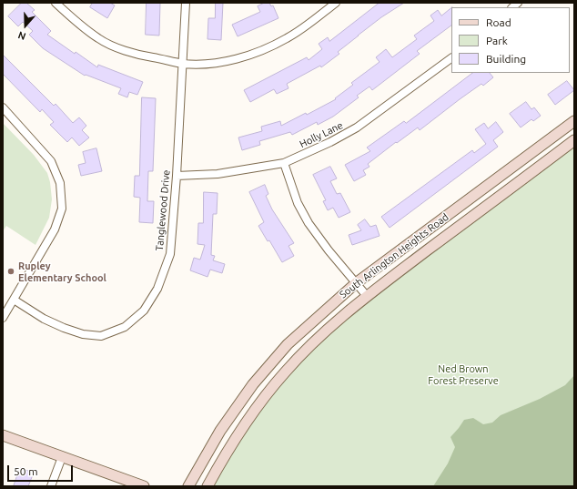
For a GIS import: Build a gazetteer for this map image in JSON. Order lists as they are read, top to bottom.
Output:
{
  "streets": {
    "main road": ["South Arlington Heights Road"],
    "street": ["Holly Lane", "Tanglewood Drive"]
  },
  "crossings": [
    ["Holly Lane", "Tanglewood Drive"]
  ],
  "parks": ["Ned Brown Forest Preserve"],
  "places": ["Rupley Elementary School"],
  "legend": ["Road", "Park", "Building"],
  "scale_bar": "50 m",
  "north": "bottom"
}
